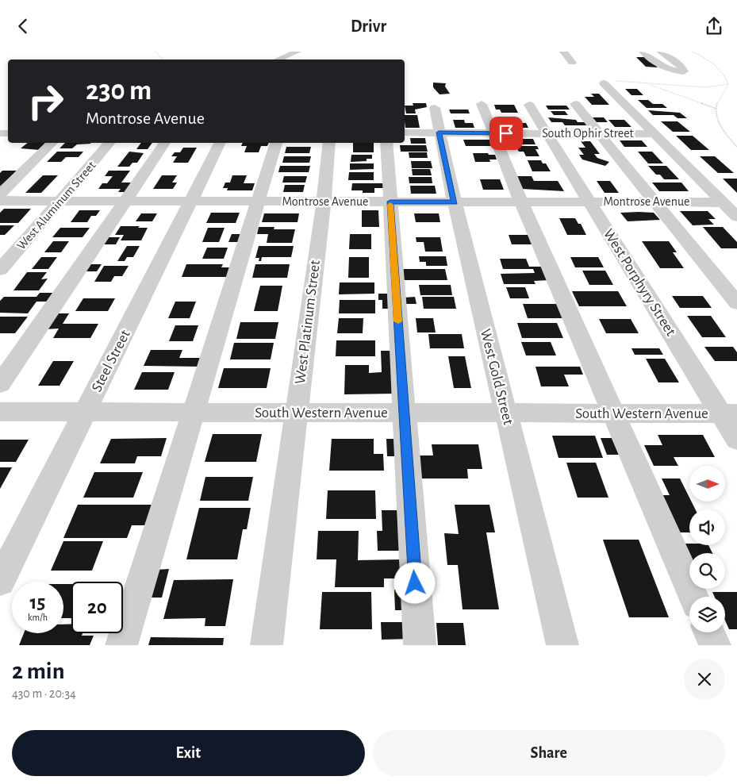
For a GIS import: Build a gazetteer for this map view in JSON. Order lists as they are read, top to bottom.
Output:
{
  "streets": {
    "street": [
      "South Ophir Street",
      "Montrose Avenue",
      "West Aluminum Street",
      "West Porphyry Street",
      "West Platinum Street",
      "Steel Street",
      "West Gold Street",
      "South Western Avenue"
    ]
  },
  "crossings": [
    ["South Ophir Street", "West Porphyry Street"],
    ["South Ophir Street", "West Gold Street"],
    ["Montrose Avenue", "West Aluminum Street"],
    ["Montrose Avenue", "West Porphyry Street"],
    ["Montrose Avenue", "West Platinum Street"],
    ["Montrose Avenue", "Steel Street"],
    ["Montrose Avenue", "West Gold Street"],
    ["West Porphyry Street", "South Western Avenue"],
    ["West Platinum Street", "South Western Avenue"],
    ["Steel Street", "South Western Avenue"],
    ["West Gold Street", "South Western Avenue"]
  ],
  "north": "right",
  "page": {
    "header": "Drivr",
    "turn": ["230 m", "Montrose Avenue"],
    "speed": "15 km/h",
    "limit": "20",
    "heading": ["2 min", "430 m · 20:34"],
    "buttons": ["Exit", "Share"]
  }
}
